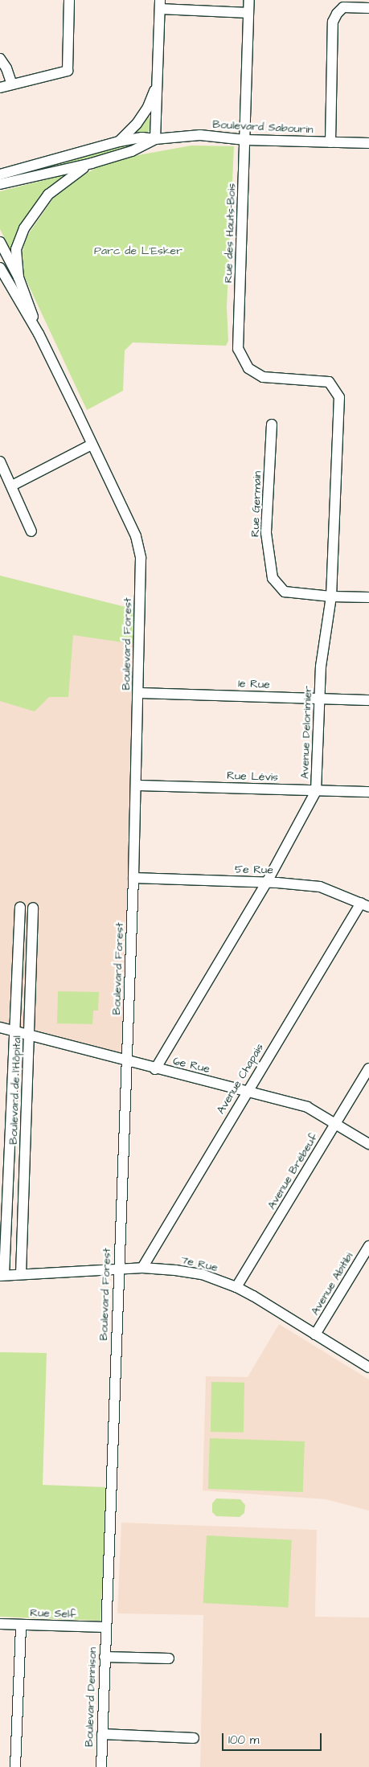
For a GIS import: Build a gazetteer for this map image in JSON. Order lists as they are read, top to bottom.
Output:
{
  "streets": {
    "street": [
      "Boulevard Sabourin",
      "Rue des Hauts-Bois",
      "Rue Germain",
      "Boulevard Forest",
      "1e Rue",
      "Avenue Delorimier",
      "Rue Lévis",
      "5e Rue",
      "6e Rue",
      "Avenue Chapais",
      "Boulevard de l'Hôpital",
      "Avenue Brébeuf",
      "7e Rue",
      "Avenue Abitibi",
      "Rue Self",
      "Boulevard Dennison"
    ]
  },
  "crossings": [
    ["Boulevard Sabourin", "Rue des Hauts-Bois"],
    ["Rue des Hauts-Bois", "Avenue Delorimier"],
    ["Rue Germain", "Avenue Delorimier"],
    ["Boulevard Forest", "1e Rue"],
    ["Boulevard Forest", "Rue Lévis"],
    ["Boulevard Forest", "5e Rue"],
    ["Boulevard Forest", "6e Rue"],
    ["Boulevard Forest", "7e Rue"],
    ["Boulevard Forest", "Rue Self"],
    ["Boulevard Forest", "Boulevard Dennison"],
    ["1e Rue", "Avenue Delorimier"],
    ["Avenue Delorimier", "Rue Lévis"],
    ["Avenue Delorimier", "5e Rue"],
    ["Avenue Delorimier", "6e Rue"],
    ["5e Rue", "Avenue Chapais"],
    ["6e Rue", "Avenue Chapais"],
    ["6e Rue", "Boulevard de l'Hôpital"],
    ["6e Rue", "Avenue Brébeuf"],
    ["Avenue Chapais", "7e Rue"],
    ["Boulevard de l'Hôpital", "7e Rue"],
    ["Avenue Brébeuf", "7e Rue"],
    ["7e Rue", "Avenue Abitibi"],
    ["Rue Self", "Boulevard Dennison"]
  ],
  "parks": ["Parc de L'Esker"],
  "scale_bar": "100 m"
}
